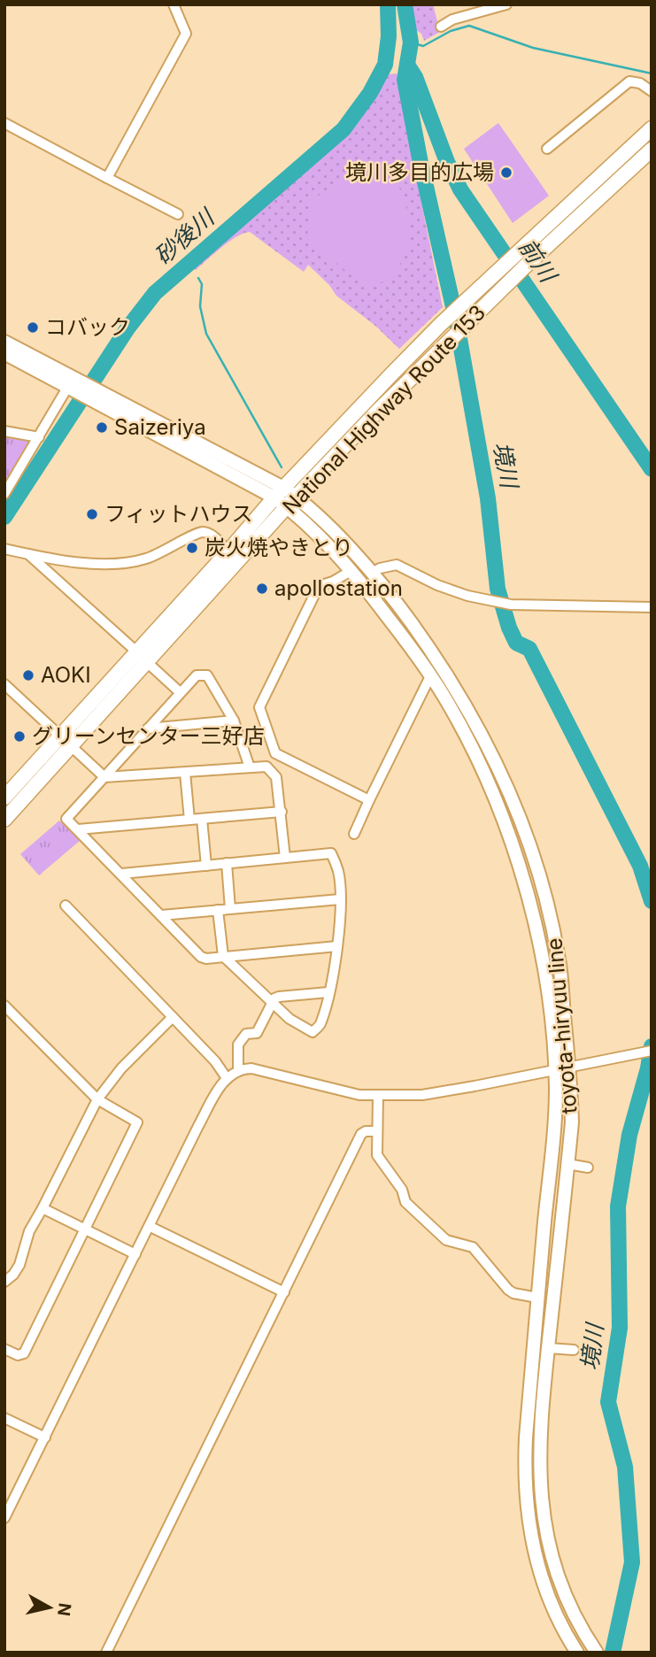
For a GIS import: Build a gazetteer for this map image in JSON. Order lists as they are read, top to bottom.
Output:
{
  "streets": {
    "highway": ["National Highway Route 153"],
    "main road": ["toyota-hiryuu line"]
  },
  "crossings": [
    ["National Highway Route 153", "toyota-hiryuu line"]
  ],
  "water": ["砂後川", "前川", "境川"],
  "places": [
    "境川多目的広場",
    "コバック",
    "Saizeriya",
    "フィットハウス",
    "炭火焼やきとり",
    "apollostation",
    "AOKI",
    "グリーンセンター三好店"
  ],
  "north": "right"
}
